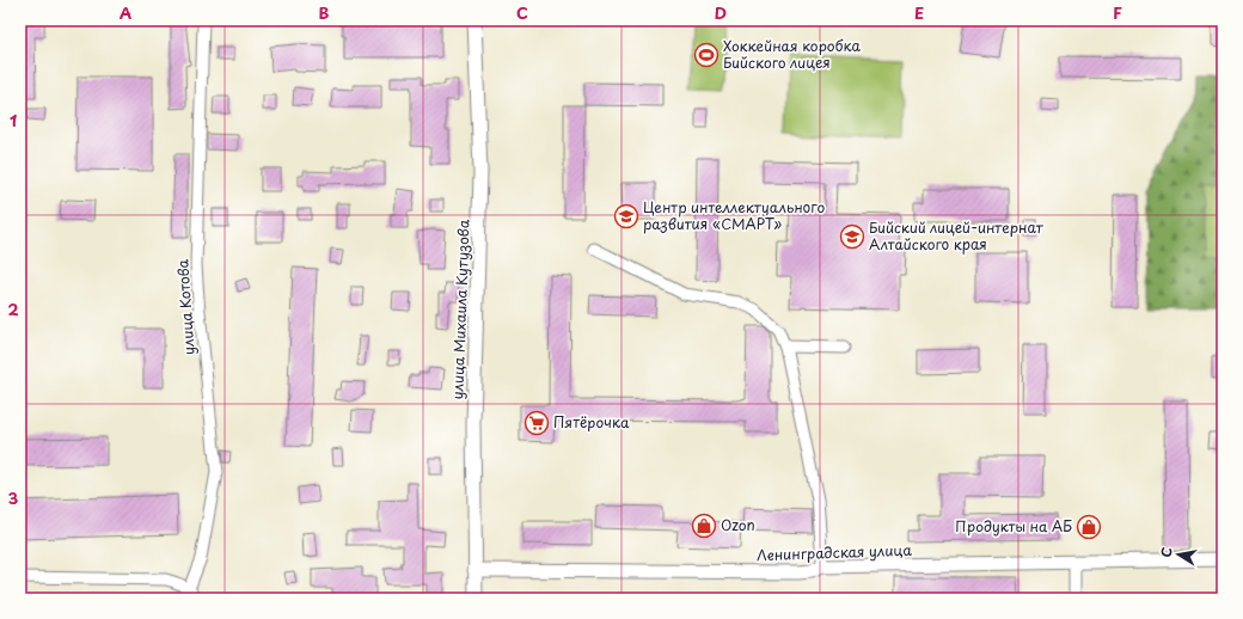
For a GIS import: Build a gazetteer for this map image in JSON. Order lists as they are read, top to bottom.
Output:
{
  "streets": {
    "street": ["улица Котова", "улица Михаила Кутузова", "Ленинградская улица"]
  },
  "crossings": [
    ["улица Михаила Кутузова", "Ленинградская улица"]
  ],
  "places": {
    "sports": ["Хоккейная коробка Бийского лицея"],
    "school or university": ["Центр интеллектуального развития «СМАРТ»", "Бийский лицей-интернат Алтайского края"],
    "supermarket": ["Пятёрочка"],
    "shop": ["Ozon", "Продукты на АБ"]
  },
  "north": "left",
  "grid": {
    "columns": [
      "A",
      "B",
      "C",
      "D",
      "E",
      "F"
    ],
    "rows": ["1", "2", "3"]
  }
}
